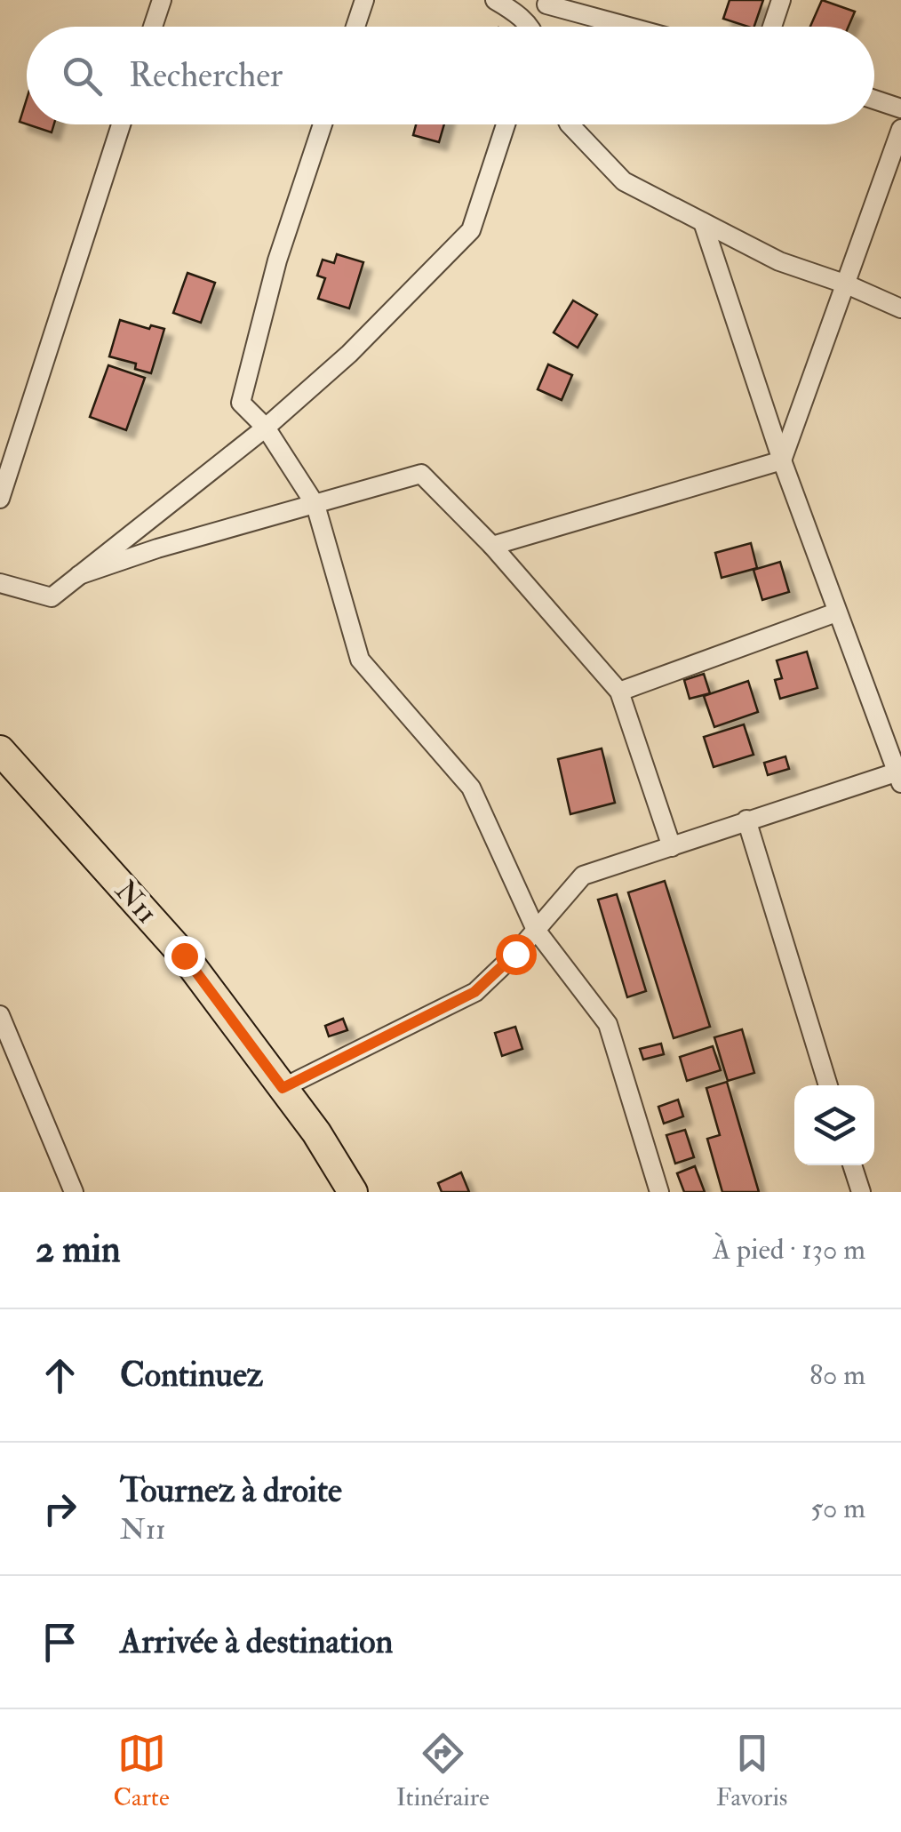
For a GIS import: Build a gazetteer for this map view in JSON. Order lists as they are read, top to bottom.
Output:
{
  "streets": {
    "main road": ["N11"]
  },
  "page": {
    "search": "Rechercher",
    "heading": ["2 min", "À pied · 130 m"],
    "list": [
      ["Continuez", "80 m"],
      ["Tournez à droite", "N11", "50 m"],
      "Arrivée à destination"
    ],
    "nav": ["Carte", "Itinéraire", "Favoris"]
  }
}
